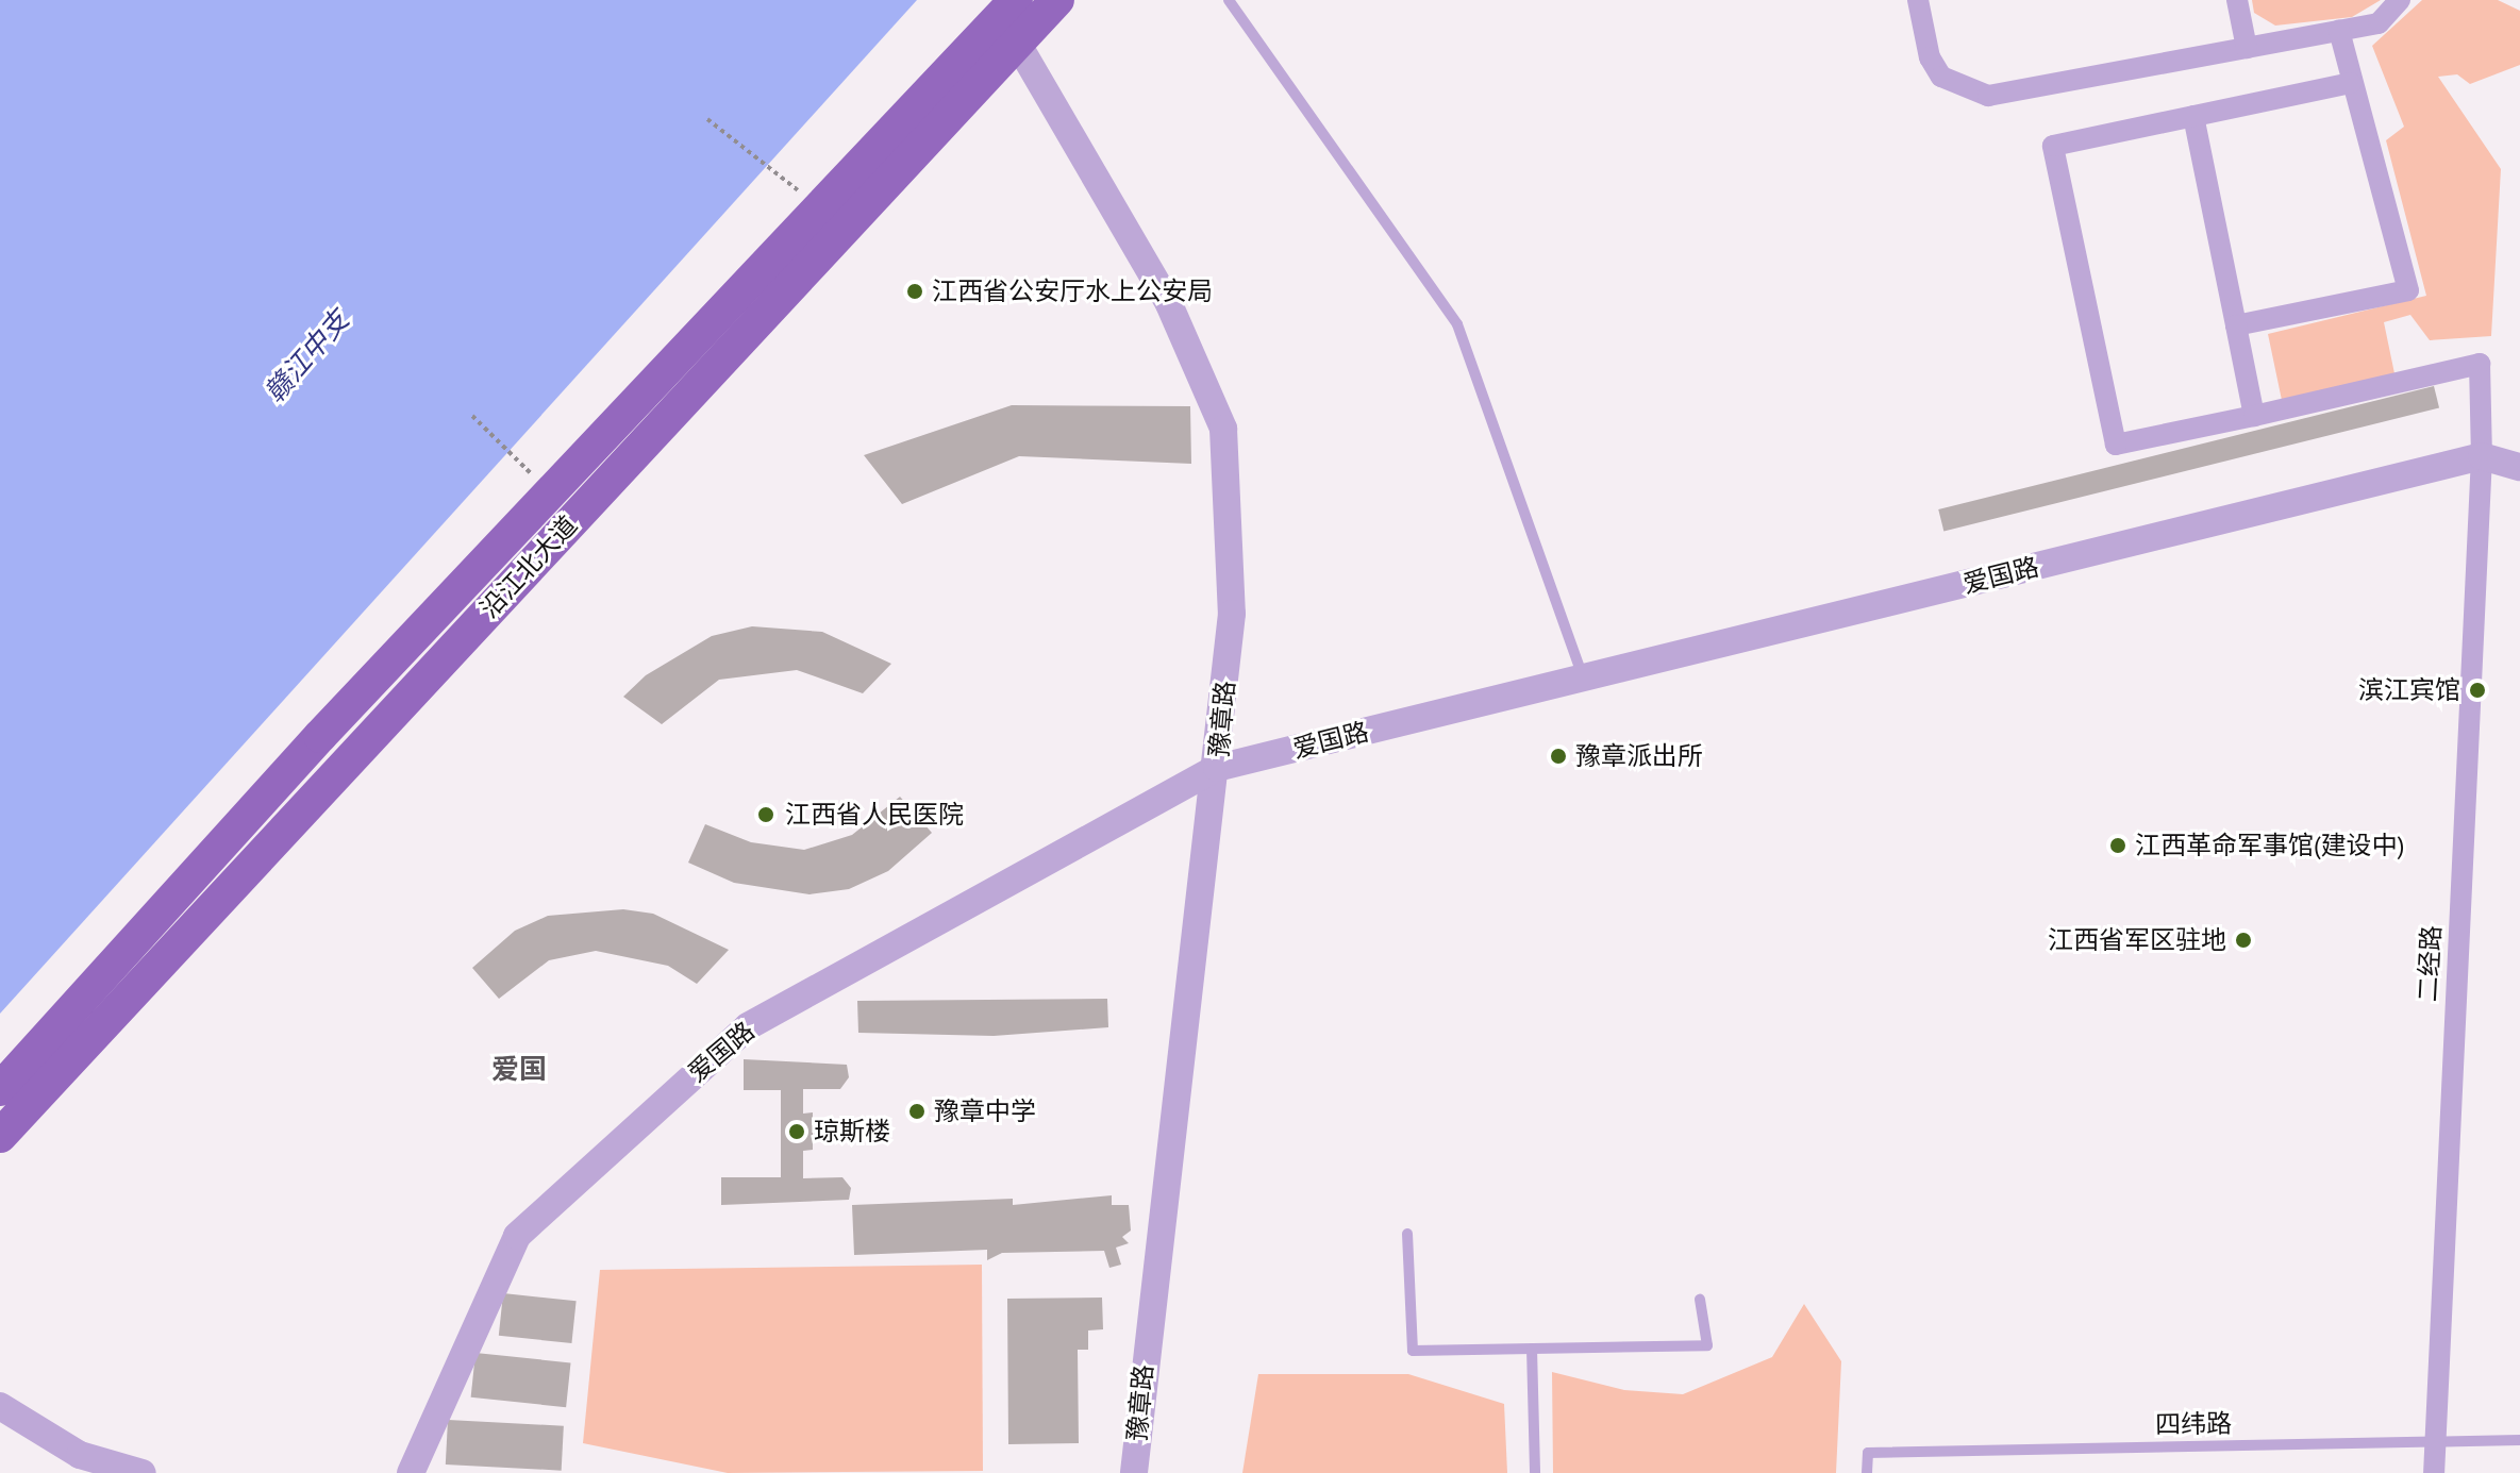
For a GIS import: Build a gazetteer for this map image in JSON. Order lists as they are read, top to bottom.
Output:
{
  "streets": {
    "main road": ["沿江北大道"],
    "street": ["爱国路", "豫章路", "二经路"],
    "lane": ["四纬路"]
  },
  "crossings": [
    ["沿江北大道", "豫章路"],
    ["爱国路", "豫章路"],
    ["爱国路", "二经路"],
    ["二经路", "四纬路"]
  ],
  "districts": ["爱国"],
  "water": ["赣江中支"],
  "places": [
    "江西省公安厅水上公安局",
    "滨江宾馆",
    "豫章派出所",
    "江西省人民医院",
    "江西革命军事馆(建设中)",
    "江西省军区驻地",
    "豫章中学",
    "琼斯楼"
  ]
}
